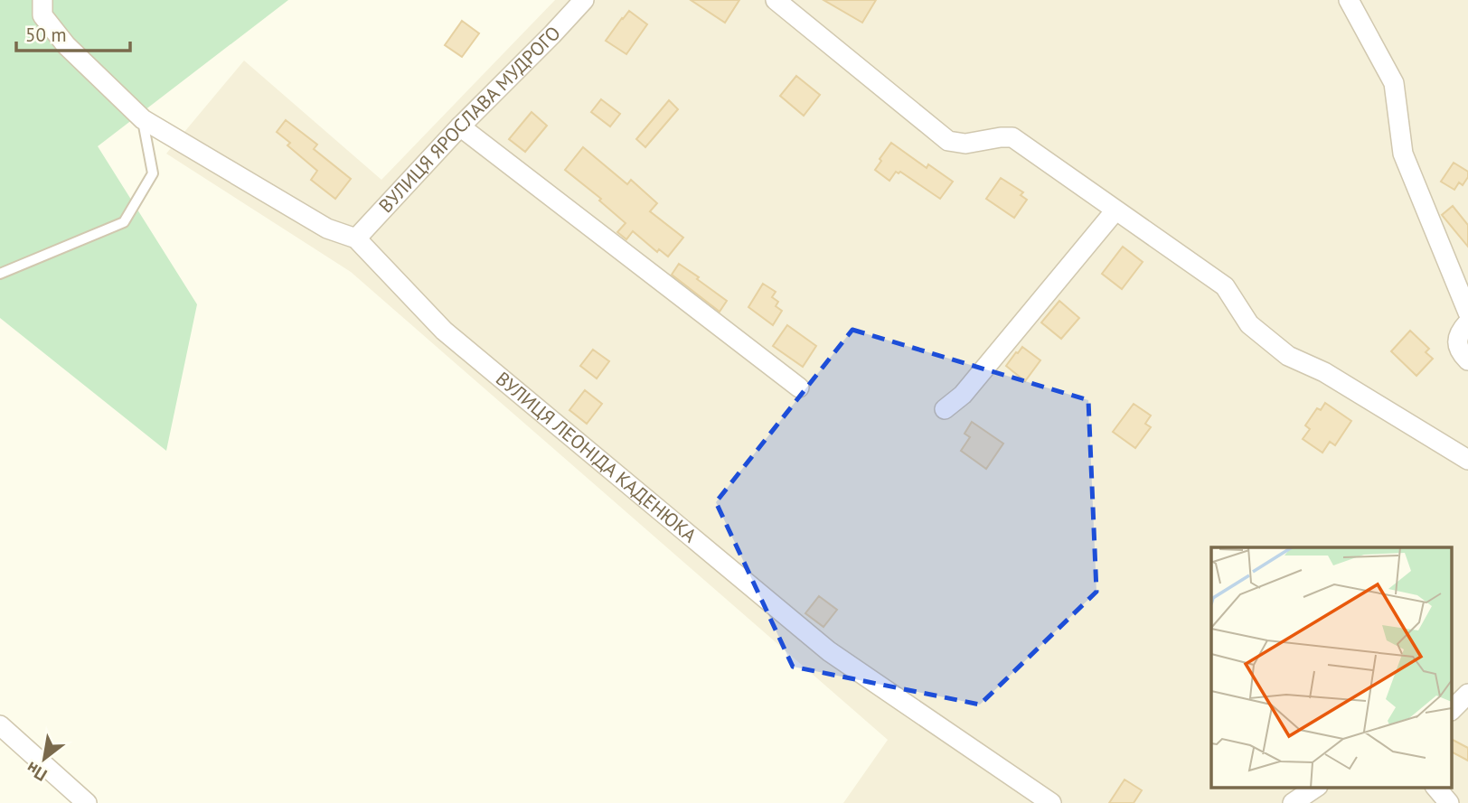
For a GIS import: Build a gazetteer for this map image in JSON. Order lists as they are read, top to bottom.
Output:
{
  "streets": {
    "street": ["ВУЛИЦЯ ЯРОСЛАВА МУДРОГО", "ВУЛИЦЯ ЛЕОНІДА КАДЕНЮКА"]
  },
  "crossings": [
    ["ВУЛИЦЯ ЯРОСЛАВА МУДРОГО", "ВУЛИЦЯ ЛЕОНІДА КАДЕНЮКА"]
  ],
  "scale_bar": "50 m",
  "north": "bottom left"
}
